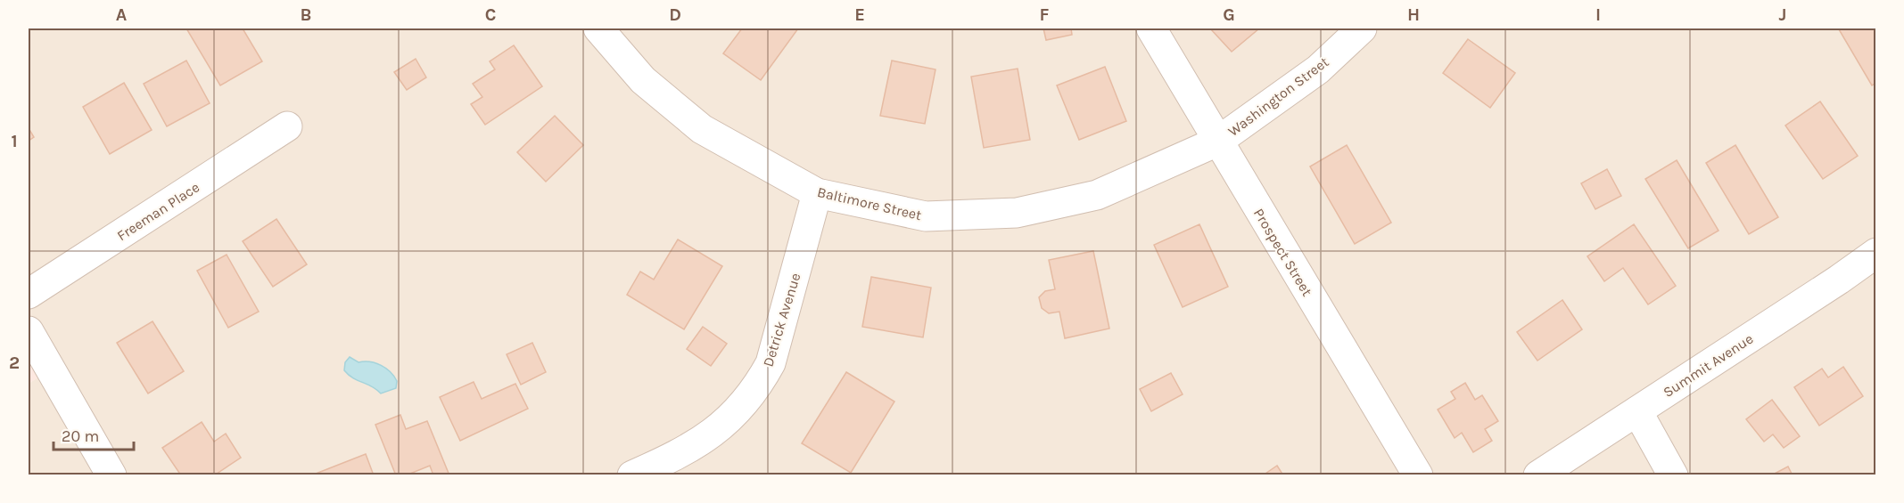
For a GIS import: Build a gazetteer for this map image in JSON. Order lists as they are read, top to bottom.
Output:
{
  "streets": {
    "street": [
      "Washington Street",
      "Baltimore Street",
      "Freeman Place",
      "Prospect Street",
      "Detrick Avenue",
      "Summit Avenue"
    ]
  },
  "crossings": [
    ["Washington Street", "Baltimore Street"],
    ["Washington Street", "Prospect Street"],
    ["Baltimore Street", "Prospect Street"],
    ["Baltimore Street", "Detrick Avenue"]
  ],
  "scale_bar": "20 m",
  "grid": {
    "columns": [
      "A",
      "B",
      "C",
      "D",
      "E",
      "F",
      "G",
      "H",
      "I",
      "J"
    ],
    "rows": ["1", "2"]
  }
}
